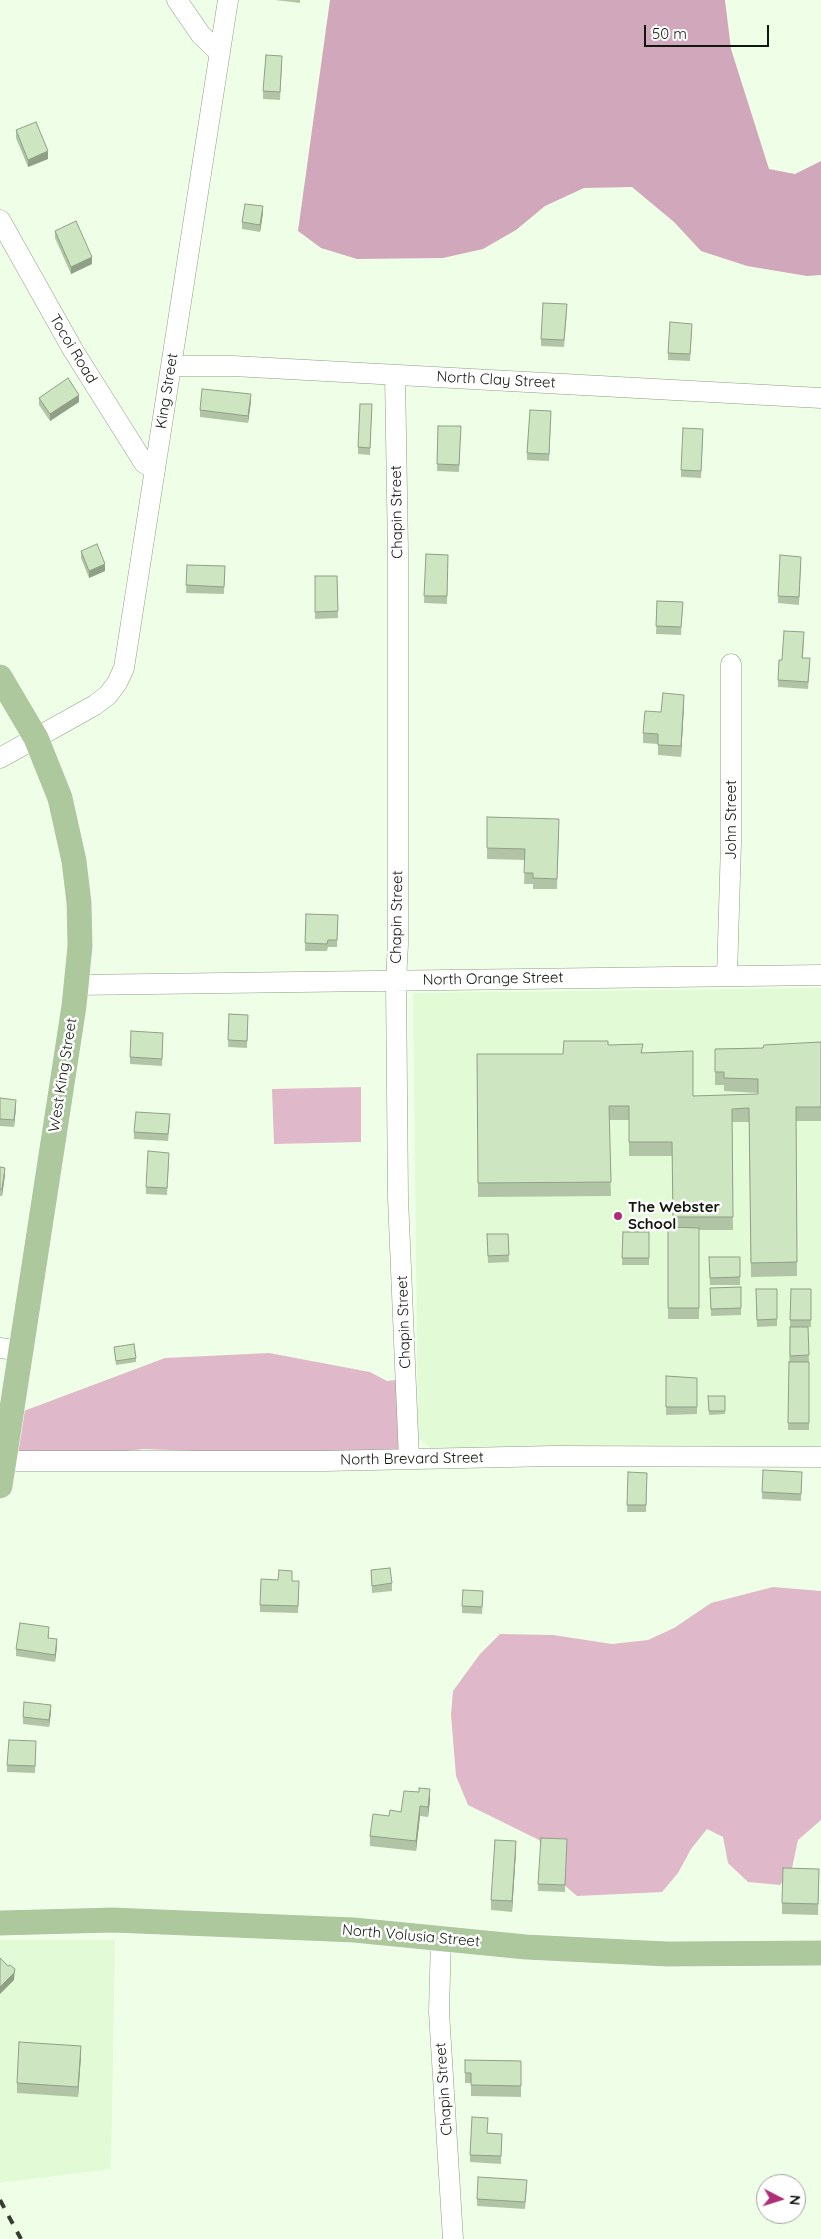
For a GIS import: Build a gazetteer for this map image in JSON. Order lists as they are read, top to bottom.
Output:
{
  "streets": {
    "main road": ["West King Street", "North Volusia Street"],
    "street": [
      "Tocoi Road",
      "North Clay Street",
      "King Street",
      "Chapin Street",
      "John Street",
      "North Orange Street",
      "North Brevard Street"
    ]
  },
  "crossings": [
    ["Tocoi Road", "King Street"],
    ["North Clay Street", "King Street"],
    ["North Clay Street", "Chapin Street"],
    ["King Street", "West King Street"],
    ["Chapin Street", "North Orange Street"],
    ["Chapin Street", "North Brevard Street"],
    ["Chapin Street", "North Volusia Street"],
    ["John Street", "North Orange Street"],
    ["North Orange Street", "West King Street"],
    ["West King Street", "North Brevard Street"]
  ],
  "places": ["The Webster School"],
  "scale_bar": "50 m",
  "north": "right"
}
